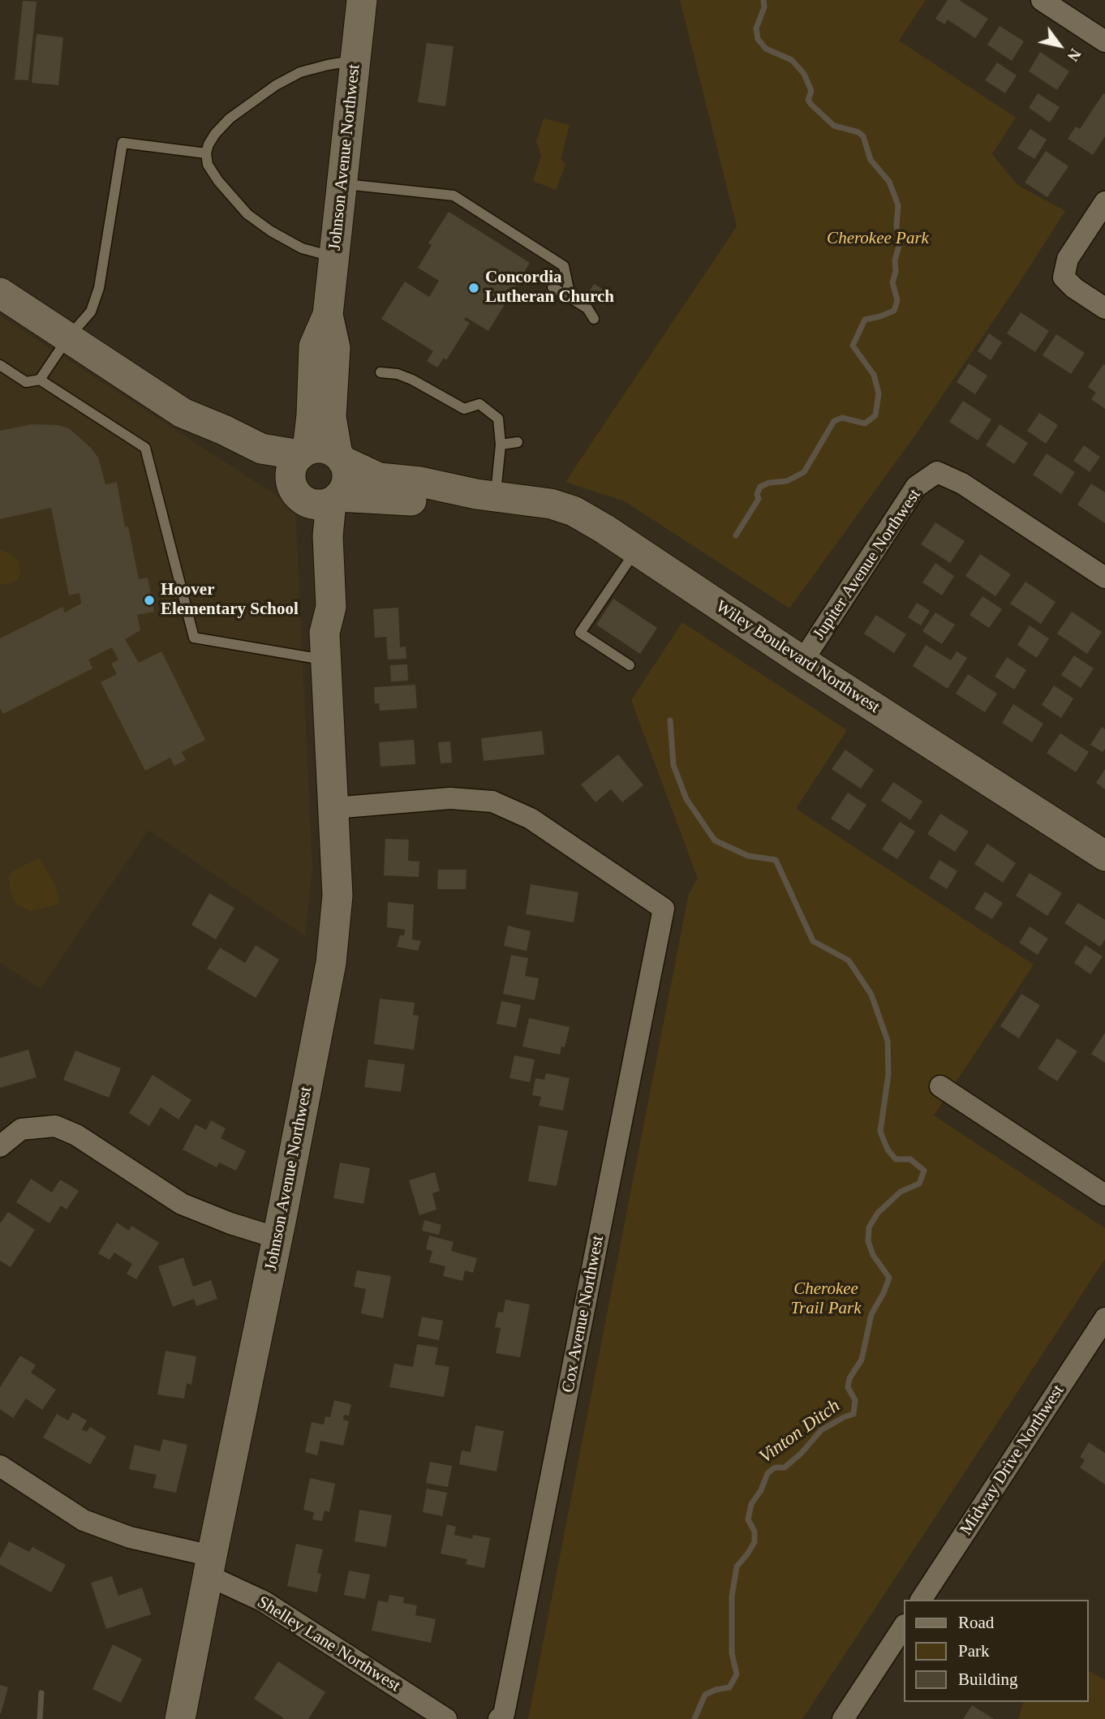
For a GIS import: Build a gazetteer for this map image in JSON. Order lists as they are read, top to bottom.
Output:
{
  "streets": {
    "street": [
      "Johnson Avenue Northwest",
      "Jupiter Avenue Northwest",
      "Wiley Boulevard Northwest",
      "Cox Avenue Northwest",
      "Midway Drive Northwest",
      "Shelley Lane Northwest"
    ]
  },
  "crossings": [
    ["Johnson Avenue Northwest", "Wiley Boulevard Northwest"],
    ["Johnson Avenue Northwest", "Cox Avenue Northwest"],
    ["Johnson Avenue Northwest", "Shelley Lane Northwest"],
    ["Jupiter Avenue Northwest", "Wiley Boulevard Northwest"]
  ],
  "water": ["Vinton Ditch"],
  "parks": ["Cherokee Park", "Cherokee Trail Park"],
  "places": ["Concordia Lutheran Church", "Hoover Elementary School"],
  "legend": ["Road", "Park", "Building"],
  "north": "bottom right"
}
